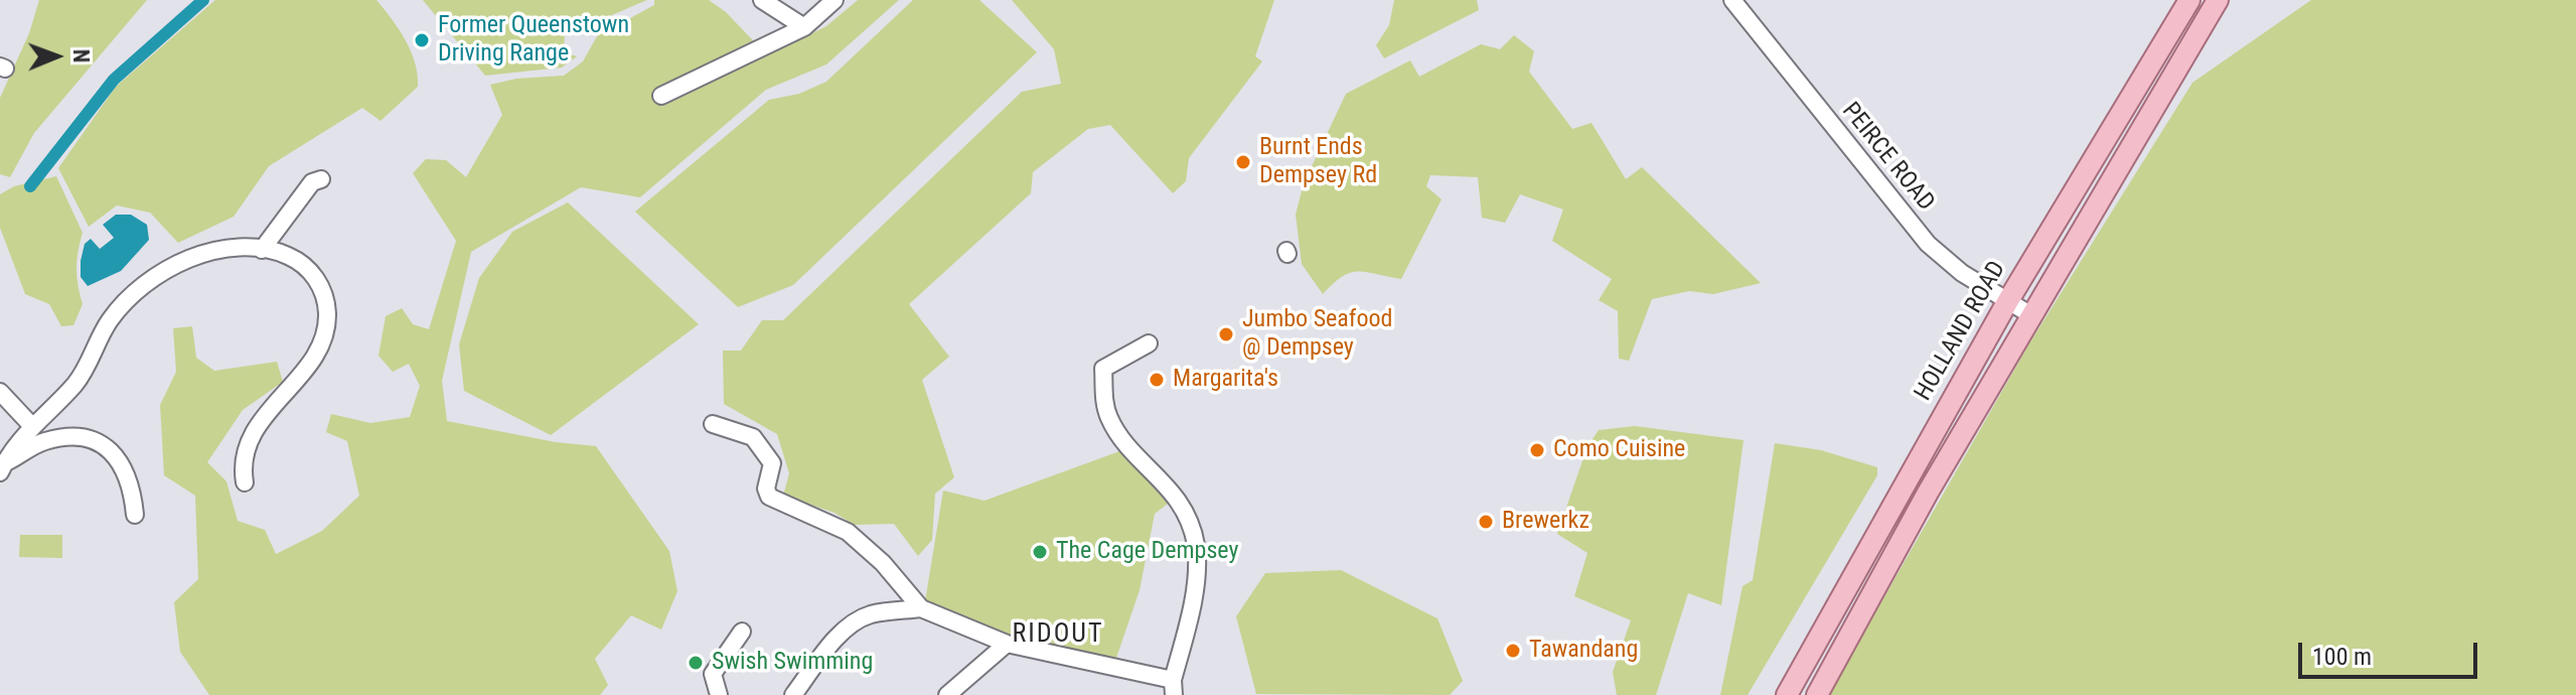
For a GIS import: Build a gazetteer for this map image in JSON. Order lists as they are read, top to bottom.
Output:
{
  "streets": {
    "main road": ["HOLLAND ROAD"],
    "street": ["PEIRCE ROAD"]
  },
  "crossings": [
    ["PEIRCE ROAD", "HOLLAND ROAD"]
  ],
  "districts": ["RIDOUT"],
  "places": [
    "Former Queenstown Driving Range",
    "Burnt Ends Dempsey Rd",
    "Jumbo Seafood @ Dempsey",
    "Margarita's",
    "Como Cuisine",
    "Brewerkz",
    "The Cage Dempsey",
    "Tawandang",
    "Swish Swimming"
  ],
  "scale_bar": "100 m",
  "north": "right"
}
